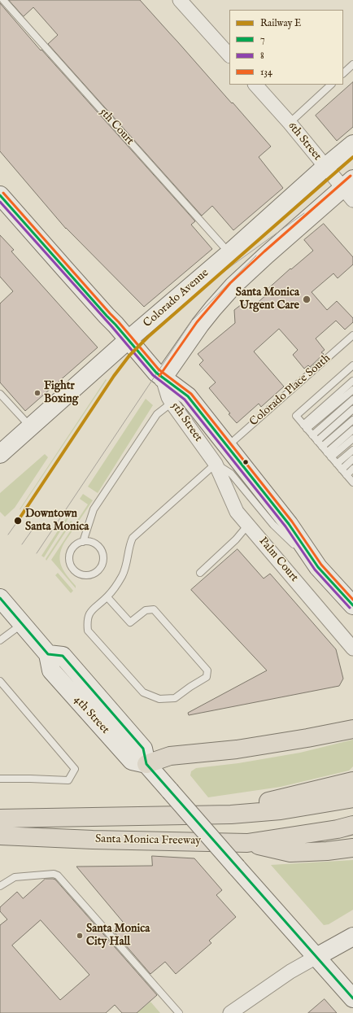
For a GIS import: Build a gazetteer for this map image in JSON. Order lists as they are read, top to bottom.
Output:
{
  "streets": {
    "highway": ["Santa Monica Freeway"],
    "main road": ["Colorado Avenue", "5th Street", "4th Street"],
    "street": ["6th Street", "Palm Court"],
    "lane": ["5th Court", "Colorado Place South"]
  },
  "crossings": [
    ["5th Court", "Colorado Avenue"],
    ["6th Street", "Colorado Avenue"],
    ["Colorado Avenue", "5th Street"],
    ["Colorado Place South", "5th Street"],
    ["5th Street", "Palm Court"]
  ],
  "places": [
    "Santa Monica Urgent Care",
    "Fightr Boxing",
    "Downtown Santa Monica",
    "Santa Monica City Hall"
  ],
  "lines": [
    "rail line E",
    "transit line 134",
    "transit line 7",
    "transit line 8"
  ],
  "legend": [
    "Railway E",
    "7",
    "8",
    "134"
  ]
}
